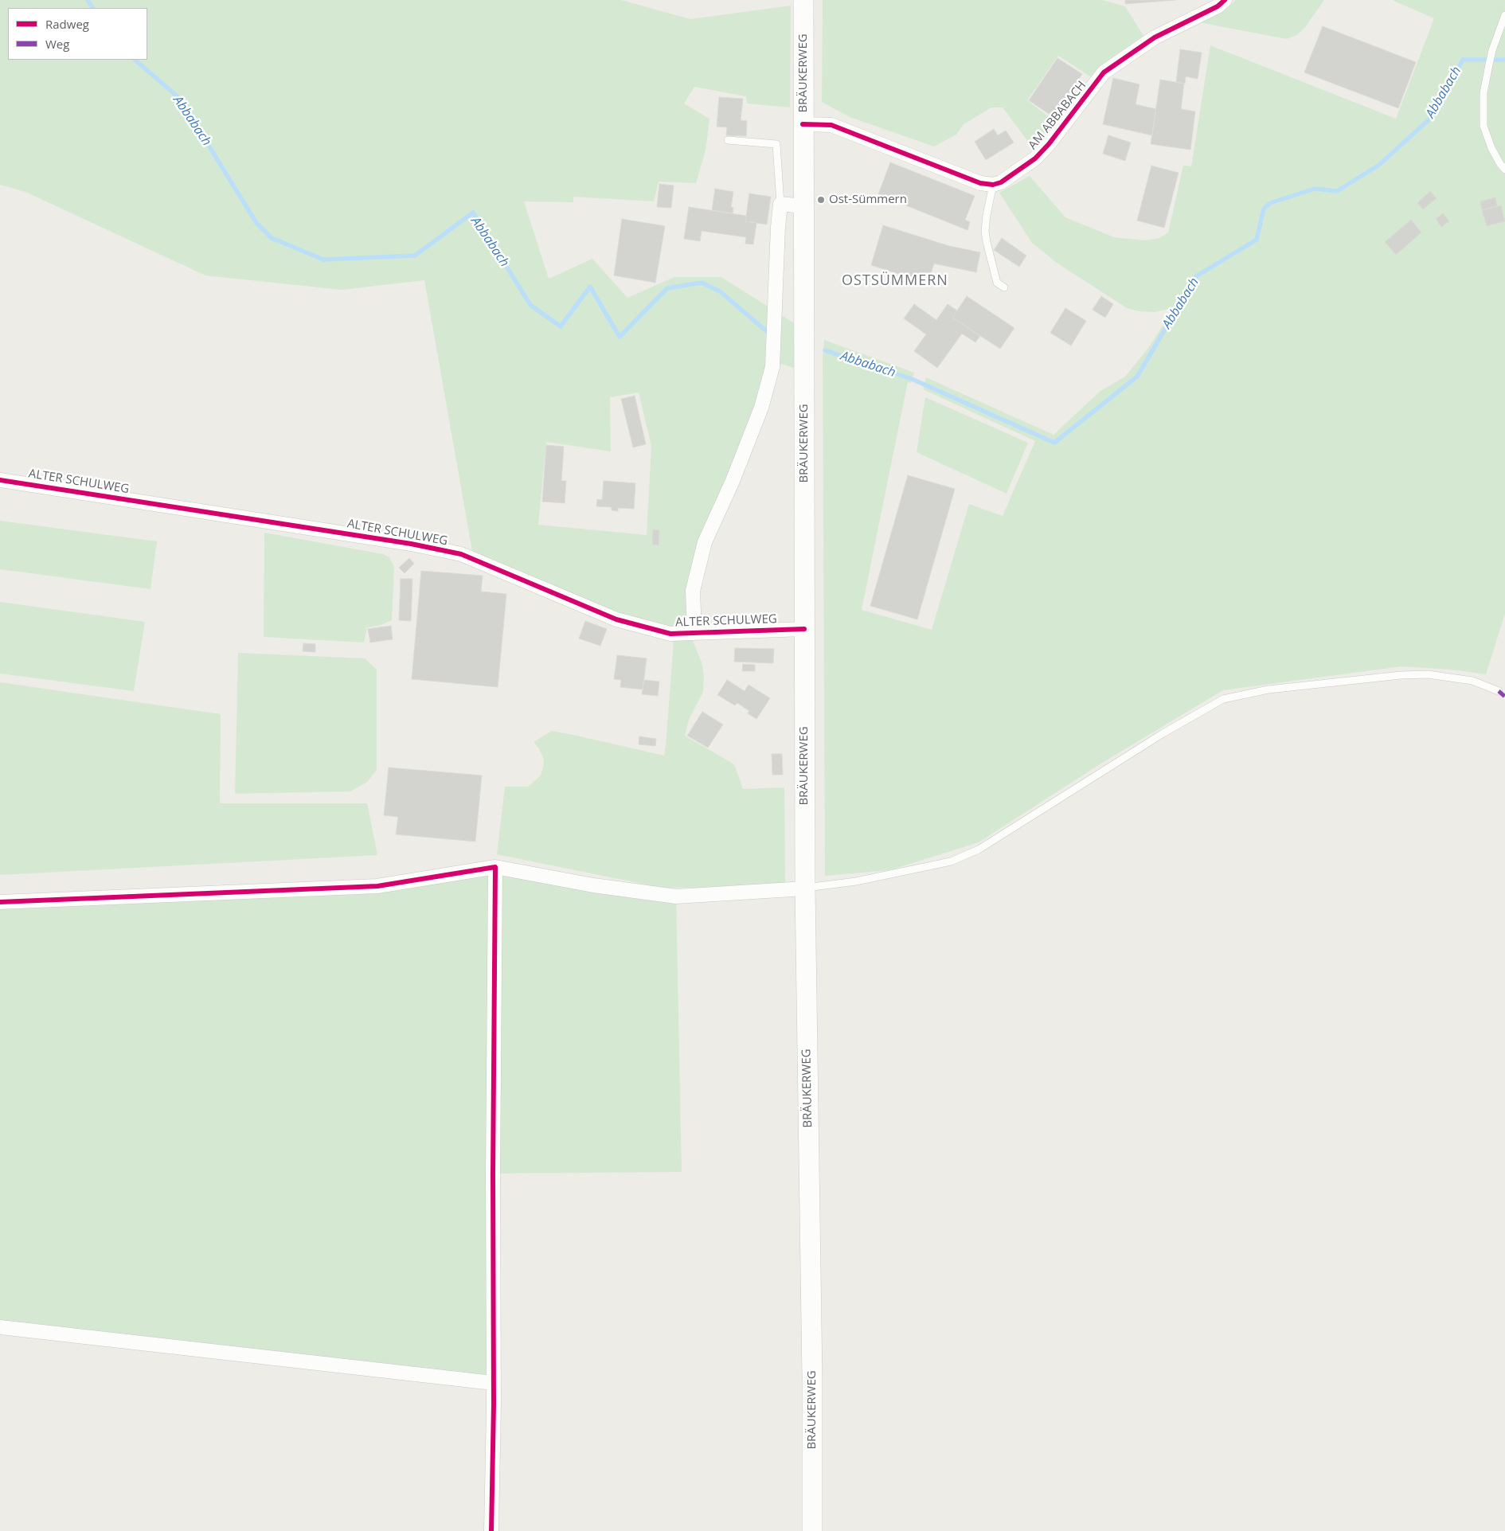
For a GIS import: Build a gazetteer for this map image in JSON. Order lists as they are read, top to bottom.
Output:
{
  "streets": {
    "main road": ["BRÄUKERWEG"],
    "street": ["AM ABBABACH", "ALTER SCHULWEG"]
  },
  "crossings": [
    ["BRÄUKERWEG", "ALTER SCHULWEG"]
  ],
  "districts": ["OSTSÜMMERN"],
  "water": ["Abbabach"],
  "places": ["Ost-Sümmern"],
  "legend": ["Radweg", "Weg"]
}
